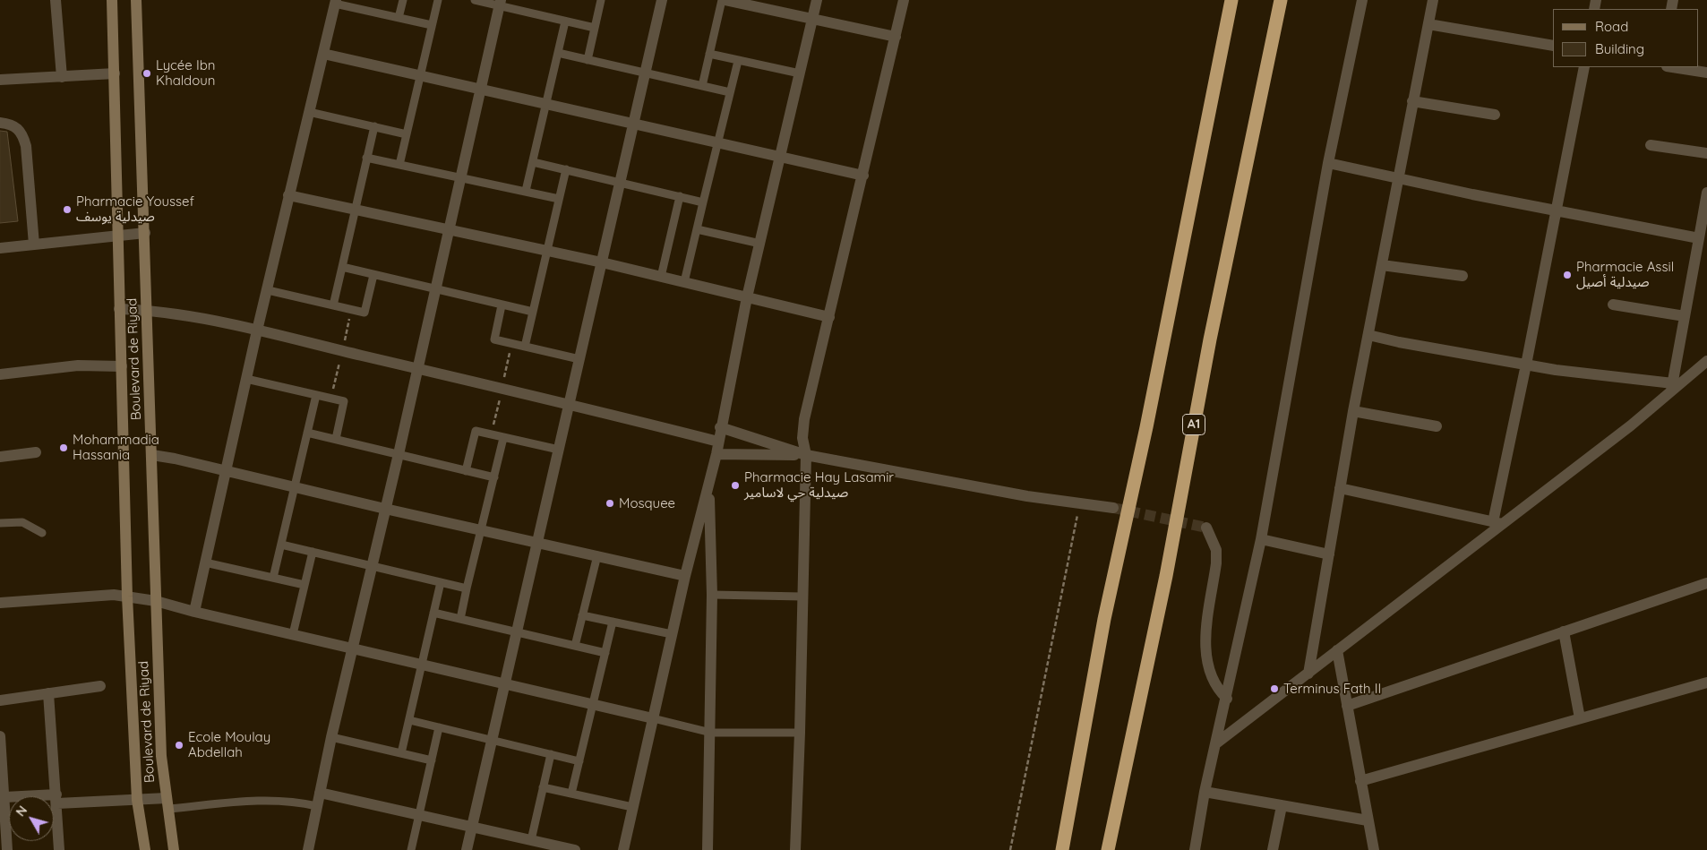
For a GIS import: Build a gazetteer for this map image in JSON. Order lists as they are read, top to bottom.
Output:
{
  "streets": {
    "highway": ["A1"],
    "main road": ["Boulevard de Riyad"]
  },
  "places": [
    "Lycée Ibn Khaldoun",
    "Pharmacie Youssef صيدلية يوسف",
    "Pharmacie Assil صيدلية أصيل",
    "Mohammadia Hassania",
    "Pharmacie Hay Lasamir صيدلية حي لاسامير",
    "Mosquee",
    "Terminus Fath II",
    "Ecole Moulay Abdellah"
  ],
  "legend": ["Road", "Building"],
  "north": "top left"
}
